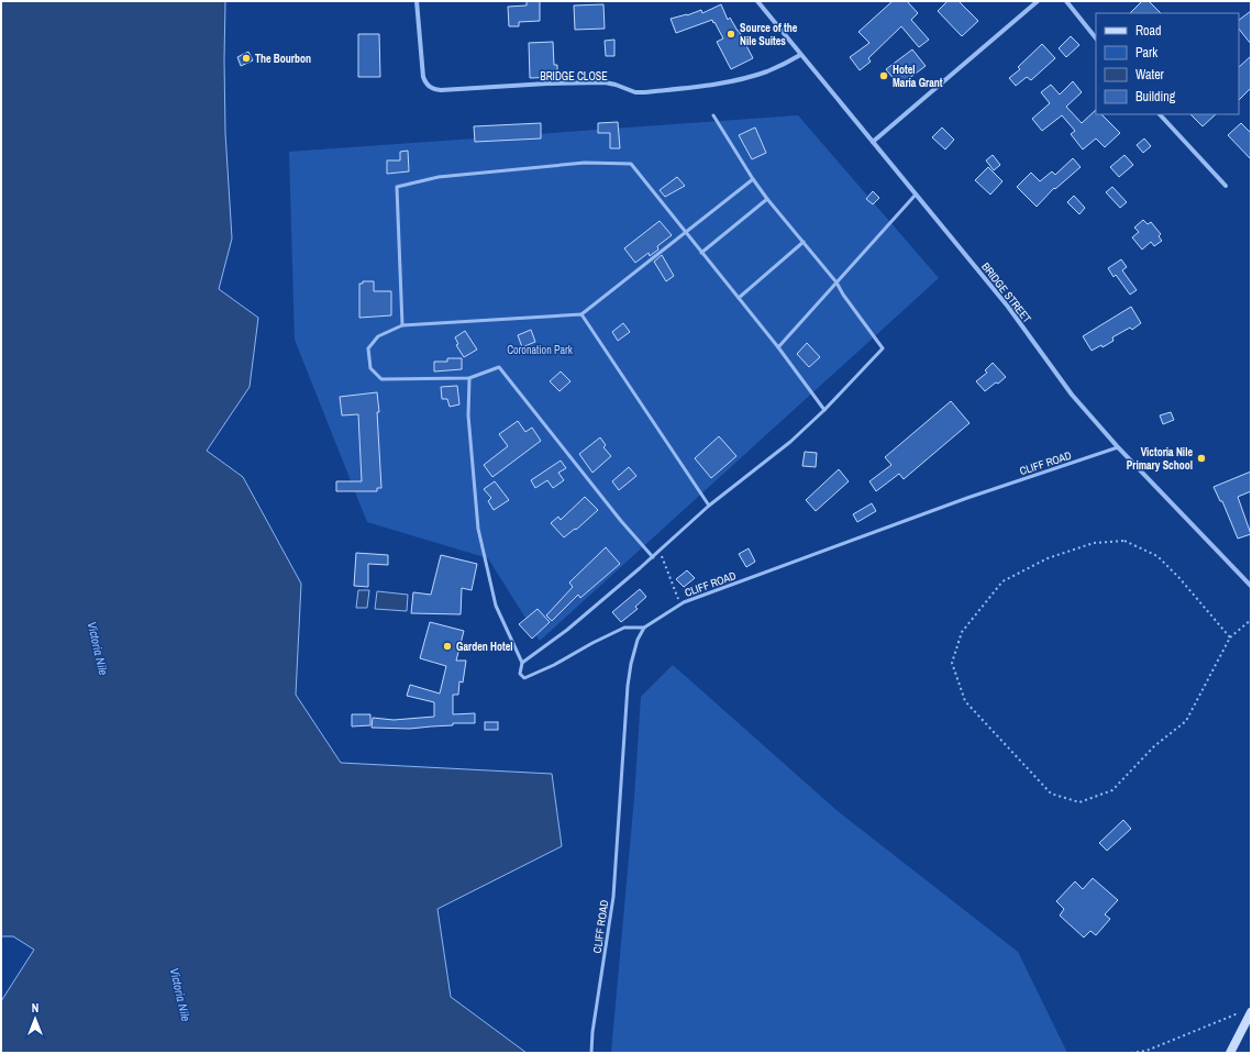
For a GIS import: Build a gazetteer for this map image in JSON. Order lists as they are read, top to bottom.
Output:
{
  "streets": {
    "street": ["BRIDGE CLOSE", "BRIDGE STREET"],
    "lane": ["CLIFF ROAD"]
  },
  "crossings": [
    ["BRIDGE CLOSE", "BRIDGE STREET"],
    ["BRIDGE STREET", "CLIFF ROAD"]
  ],
  "water": ["Victoria Nile"],
  "parks": ["Coronation Park"],
  "places": [
    "Source of the Nile Suites",
    "The Bourbon",
    "Hotel Maria Grant",
    "Victoria Nile Primary School",
    "Garden Hotel"
  ],
  "legend": [
    "Road",
    "Park",
    "Water",
    "Building"
  ],
  "north": "top"
}
